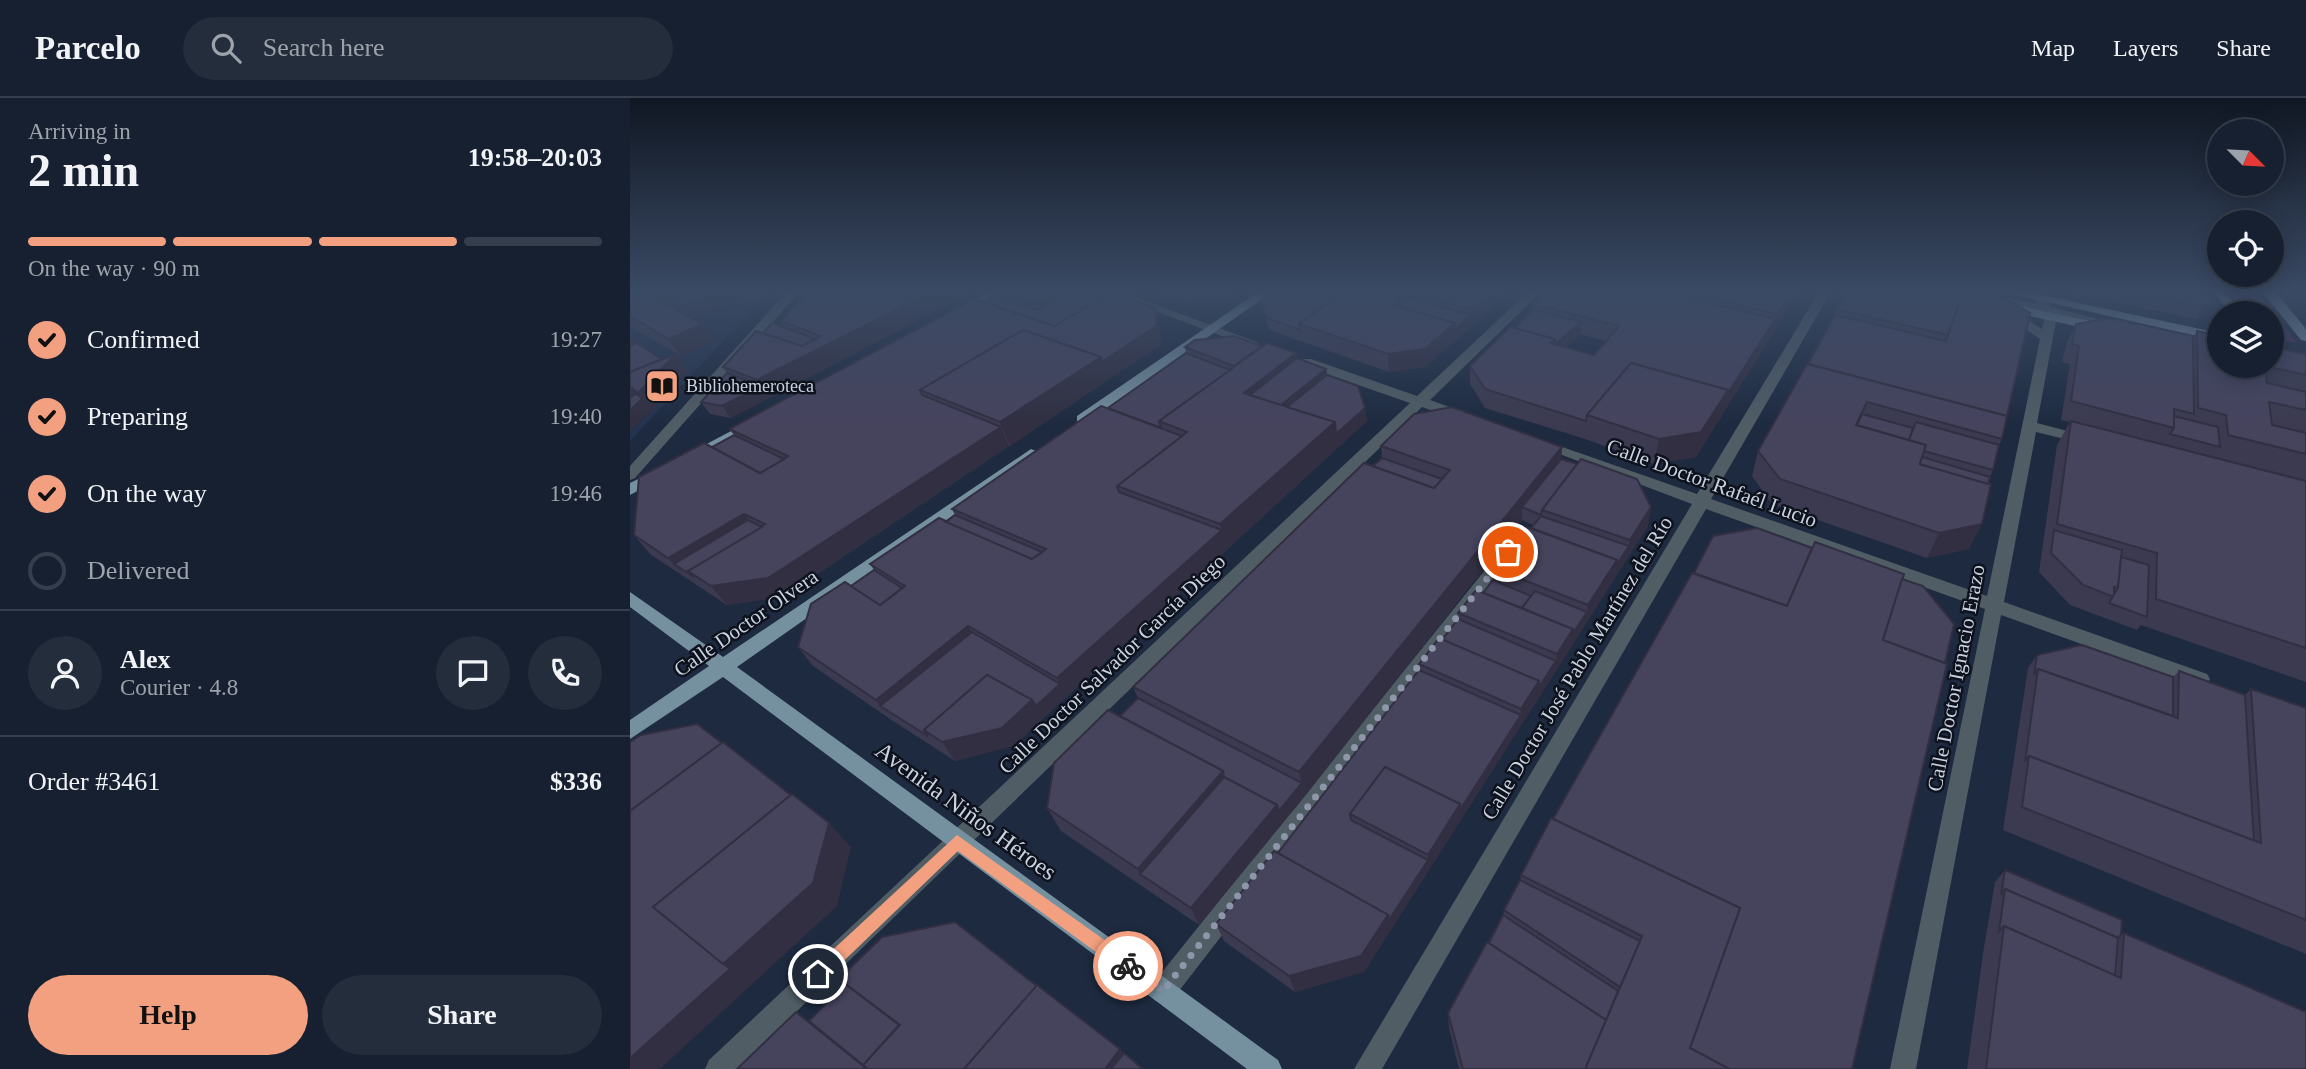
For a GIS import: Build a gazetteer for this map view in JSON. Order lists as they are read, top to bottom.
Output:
{
  "streets": {
    "main road": ["Calle Doctor Olvera", "Avenida Niños Héroes"],
    "street": [
      "Calle Doctor Rafaél Lucio",
      "Calle Doctor Salvador García Diego",
      "Calle Doctor José Pablo Martínez del Río",
      "Calle Doctor Ignacio Erazo"
    ]
  },
  "crossings": [
    ["Calle Doctor Rafaél Lucio", "Calle Doctor José Pablo Martínez del Río"],
    ["Calle Doctor Rafaél Lucio", "Calle Doctor Ignacio Erazo"],
    ["Calle Doctor Olvera", "Avenida Niños Héroes"],
    ["Calle Doctor Salvador García Diego", "Avenida Niños Héroes"]
  ],
  "places": {
    "library": ["Bibliohemeroteca"]
  },
  "north": "bottom right",
  "page": {
    "header": "Parcelo",
    "search": "Search here",
    "nav": ["Map", "Layers", "Share"],
    "heading": ["2 min", "Arriving in", "19:58–20:03"],
    "panel": [
      "Alex",
      "Courier · 4.8",
      "Order #3461",
      "$336"
    ],
    "bar": "On the way · 90 m",
    "list": [
      ["Confirmed", "19:27"],
      ["Preparing", "19:40"],
      ["On the way", "19:46"],
      "Delivered"
    ],
    "buttons": ["Help", "Share"]
  }
}
